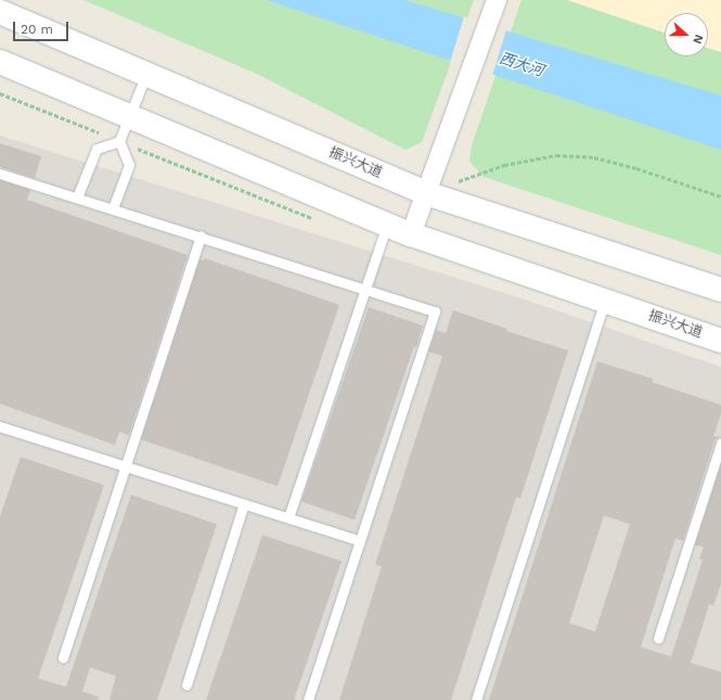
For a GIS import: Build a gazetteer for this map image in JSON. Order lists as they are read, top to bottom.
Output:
{
  "streets": {
    "main road": ["振兴大道"]
  },
  "water": ["西大河"],
  "scale_bar": "20 m",
  "north": "right"
}
